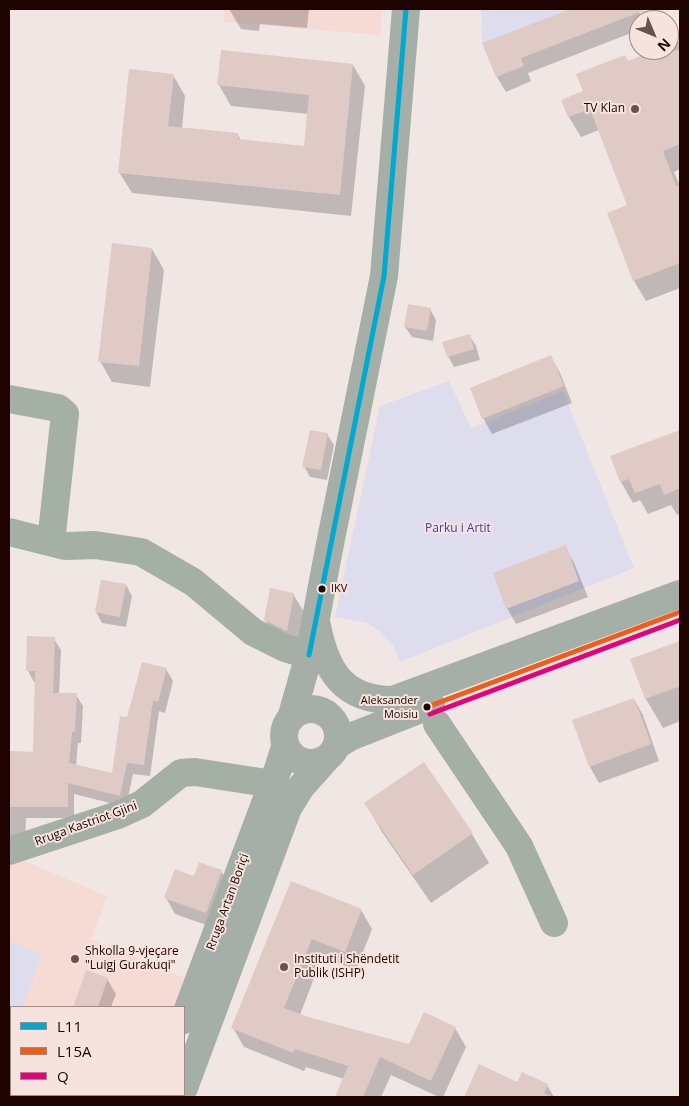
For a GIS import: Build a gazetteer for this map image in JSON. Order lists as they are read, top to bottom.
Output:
{
  "streets": {
    "main road": ["Rruga Artan Boriçi"],
    "street": ["Rruga Kastriot Gjini"]
  },
  "crossings": [
    ["Rruga Kastriot Gjini", "Rruga Artan Boriçi"]
  ],
  "parks": ["Parku i Artit"],
  "places": [
    "TV Klan",
    "IKV",
    "Aleksander Moisiu",
    "Shkolla 9-vjeçare \"Luigj Gurakuqi\"",
    "Instituti i Shëndetit Publik (ISHP)"
  ],
  "lines": ["transit line L11", "transit line L15A", "transit line Q"],
  "legend": ["L11", "L15A", "Q"],
  "north": "bottom right"
}
